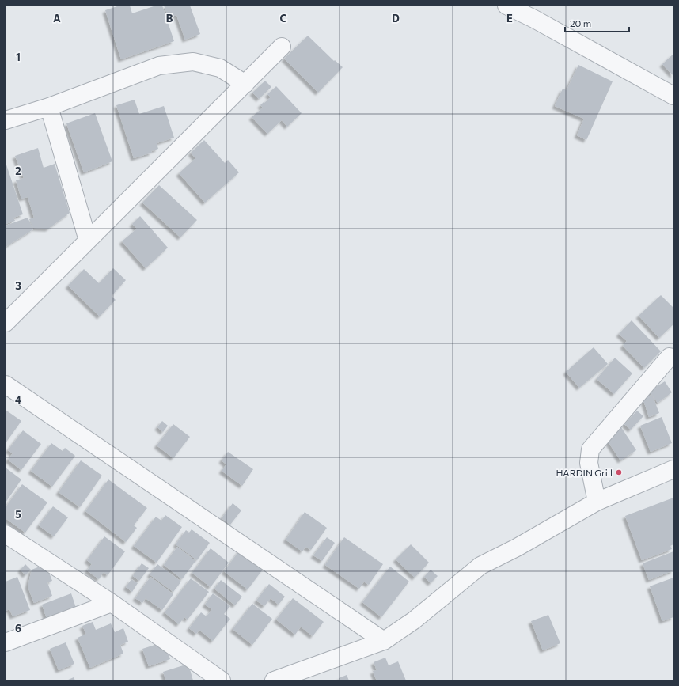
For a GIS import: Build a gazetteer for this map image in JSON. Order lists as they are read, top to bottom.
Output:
{
  "places": ["HARDIN Grill"],
  "scale_bar": "20 m",
  "grid": {
    "columns": [
      "A",
      "B",
      "C",
      "D",
      "E"
    ],
    "rows": [
      "1",
      "2",
      "3",
      "4",
      "5",
      "6"
    ]
  }
}
